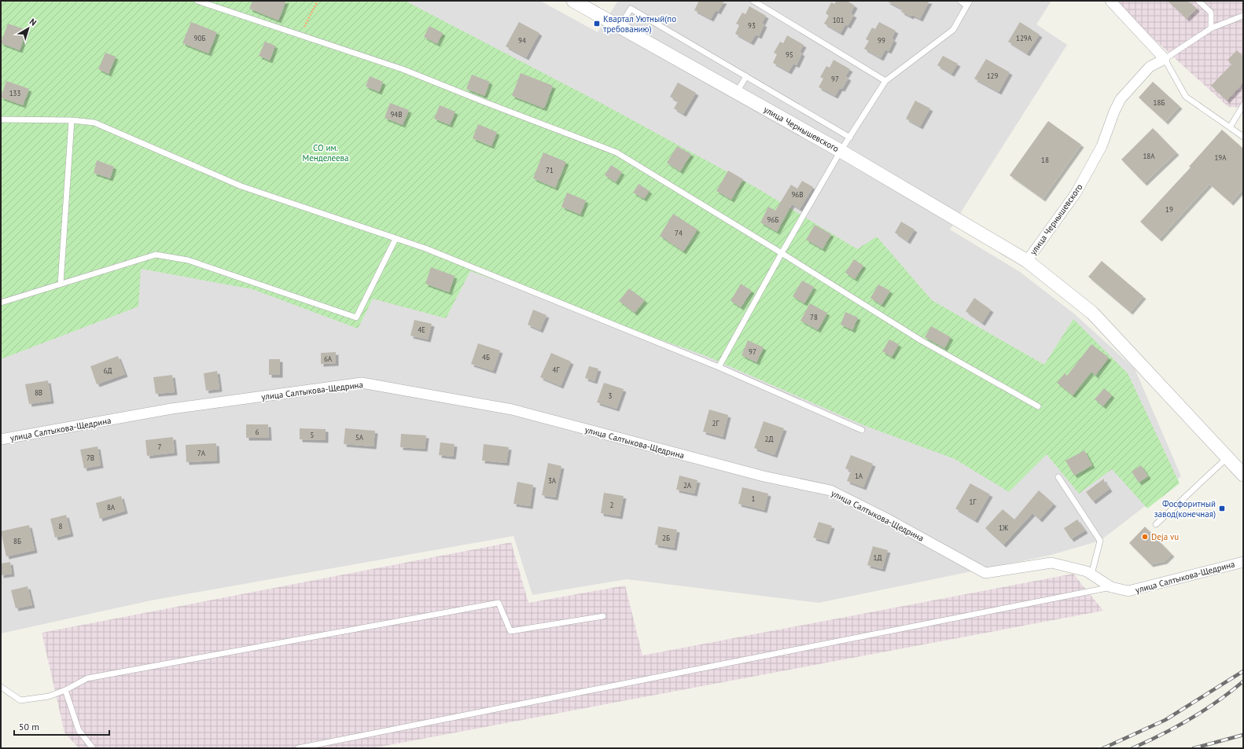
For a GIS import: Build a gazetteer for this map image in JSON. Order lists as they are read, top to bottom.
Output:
{
  "streets": {
    "street": ["улица Чернышевского", "улица Салтыкова-Щедрина"]
  },
  "parks": ["СО им. Менделеева"],
  "places": {
    "transit": ["Квартал Уютный(по требованию)", "Фосфоритный завод(конечная)"],
    "other": ["Deja vu"]
  },
  "house_numbers": [
    "101",
    "93",
    "90Б",
    "129А",
    "94",
    "99",
    "95",
    "129",
    "97",
    "133",
    "18Б",
    "94В",
    "18А",
    "19А",
    "18",
    "71",
    "96В",
    "19",
    "96Б",
    "74",
    "78",
    "4Е",
    "97",
    "4Б",
    "6А",
    "4Г",
    "6Д",
    "8В",
    "3",
    "2Г",
    "6",
    "5",
    "5А",
    "2Д",
    "7",
    "7А",
    "7В",
    "1А",
    "3А",
    "2А",
    "1",
    "1Г",
    "2",
    "8А",
    "8",
    "1Ж",
    "2Б",
    "8Б",
    "1Д"
  ],
  "scale_bar": "50 m",
  "north": "top right"
}
